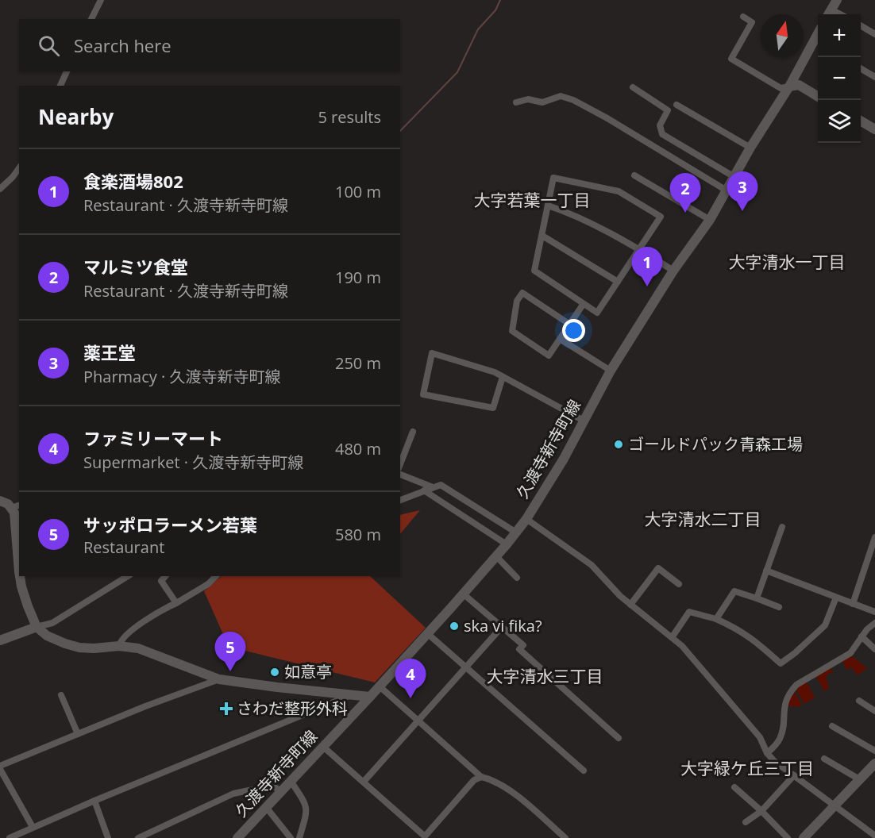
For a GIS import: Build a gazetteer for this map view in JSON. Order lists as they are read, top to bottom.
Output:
{
  "streets": {
    "main road": ["久渡寺新寺町線"]
  },
  "districts": [
    "大字若葉一丁目",
    "大字清水一丁目",
    "大字清水二丁目",
    "大字清水三丁目",
    "大字緑ケ丘三丁目"
  ],
  "places": {
    "other": ["ゴールドパック青森工場", "ska vi fika?", "如意亭"],
    "health": ["さわだ整形外科"]
  },
  "north": "top",
  "page": {
    "map_buttons": ["+", "−"],
    "search": "Search here",
    "heading": ["Nearby", "5 results"],
    "list": [
      {
        "mark": "1",
        "name": "食楽酒場802",
        "note": "Restaurant · 久渡寺新寺町線",
        "value": "100 m"
      },
      {
        "mark": "2",
        "name": "マルミツ食堂",
        "note": "Restaurant · 久渡寺新寺町線",
        "value": "190 m"
      },
      {
        "mark": "3",
        "name": "薬王堂",
        "note": "Pharmacy · 久渡寺新寺町線",
        "value": "250 m"
      },
      {
        "mark": "4",
        "name": "ファミリーマート",
        "note": "Supermarket · 久渡寺新寺町線",
        "value": "480 m"
      },
      {
        "mark": "5",
        "name": "サッポロラーメン若葉",
        "note": "Restaurant",
        "value": "580 m"
      }
    ],
    "pins": [
      "3",
      "2",
      "1",
      "5",
      "4"
    ]
  }
}
